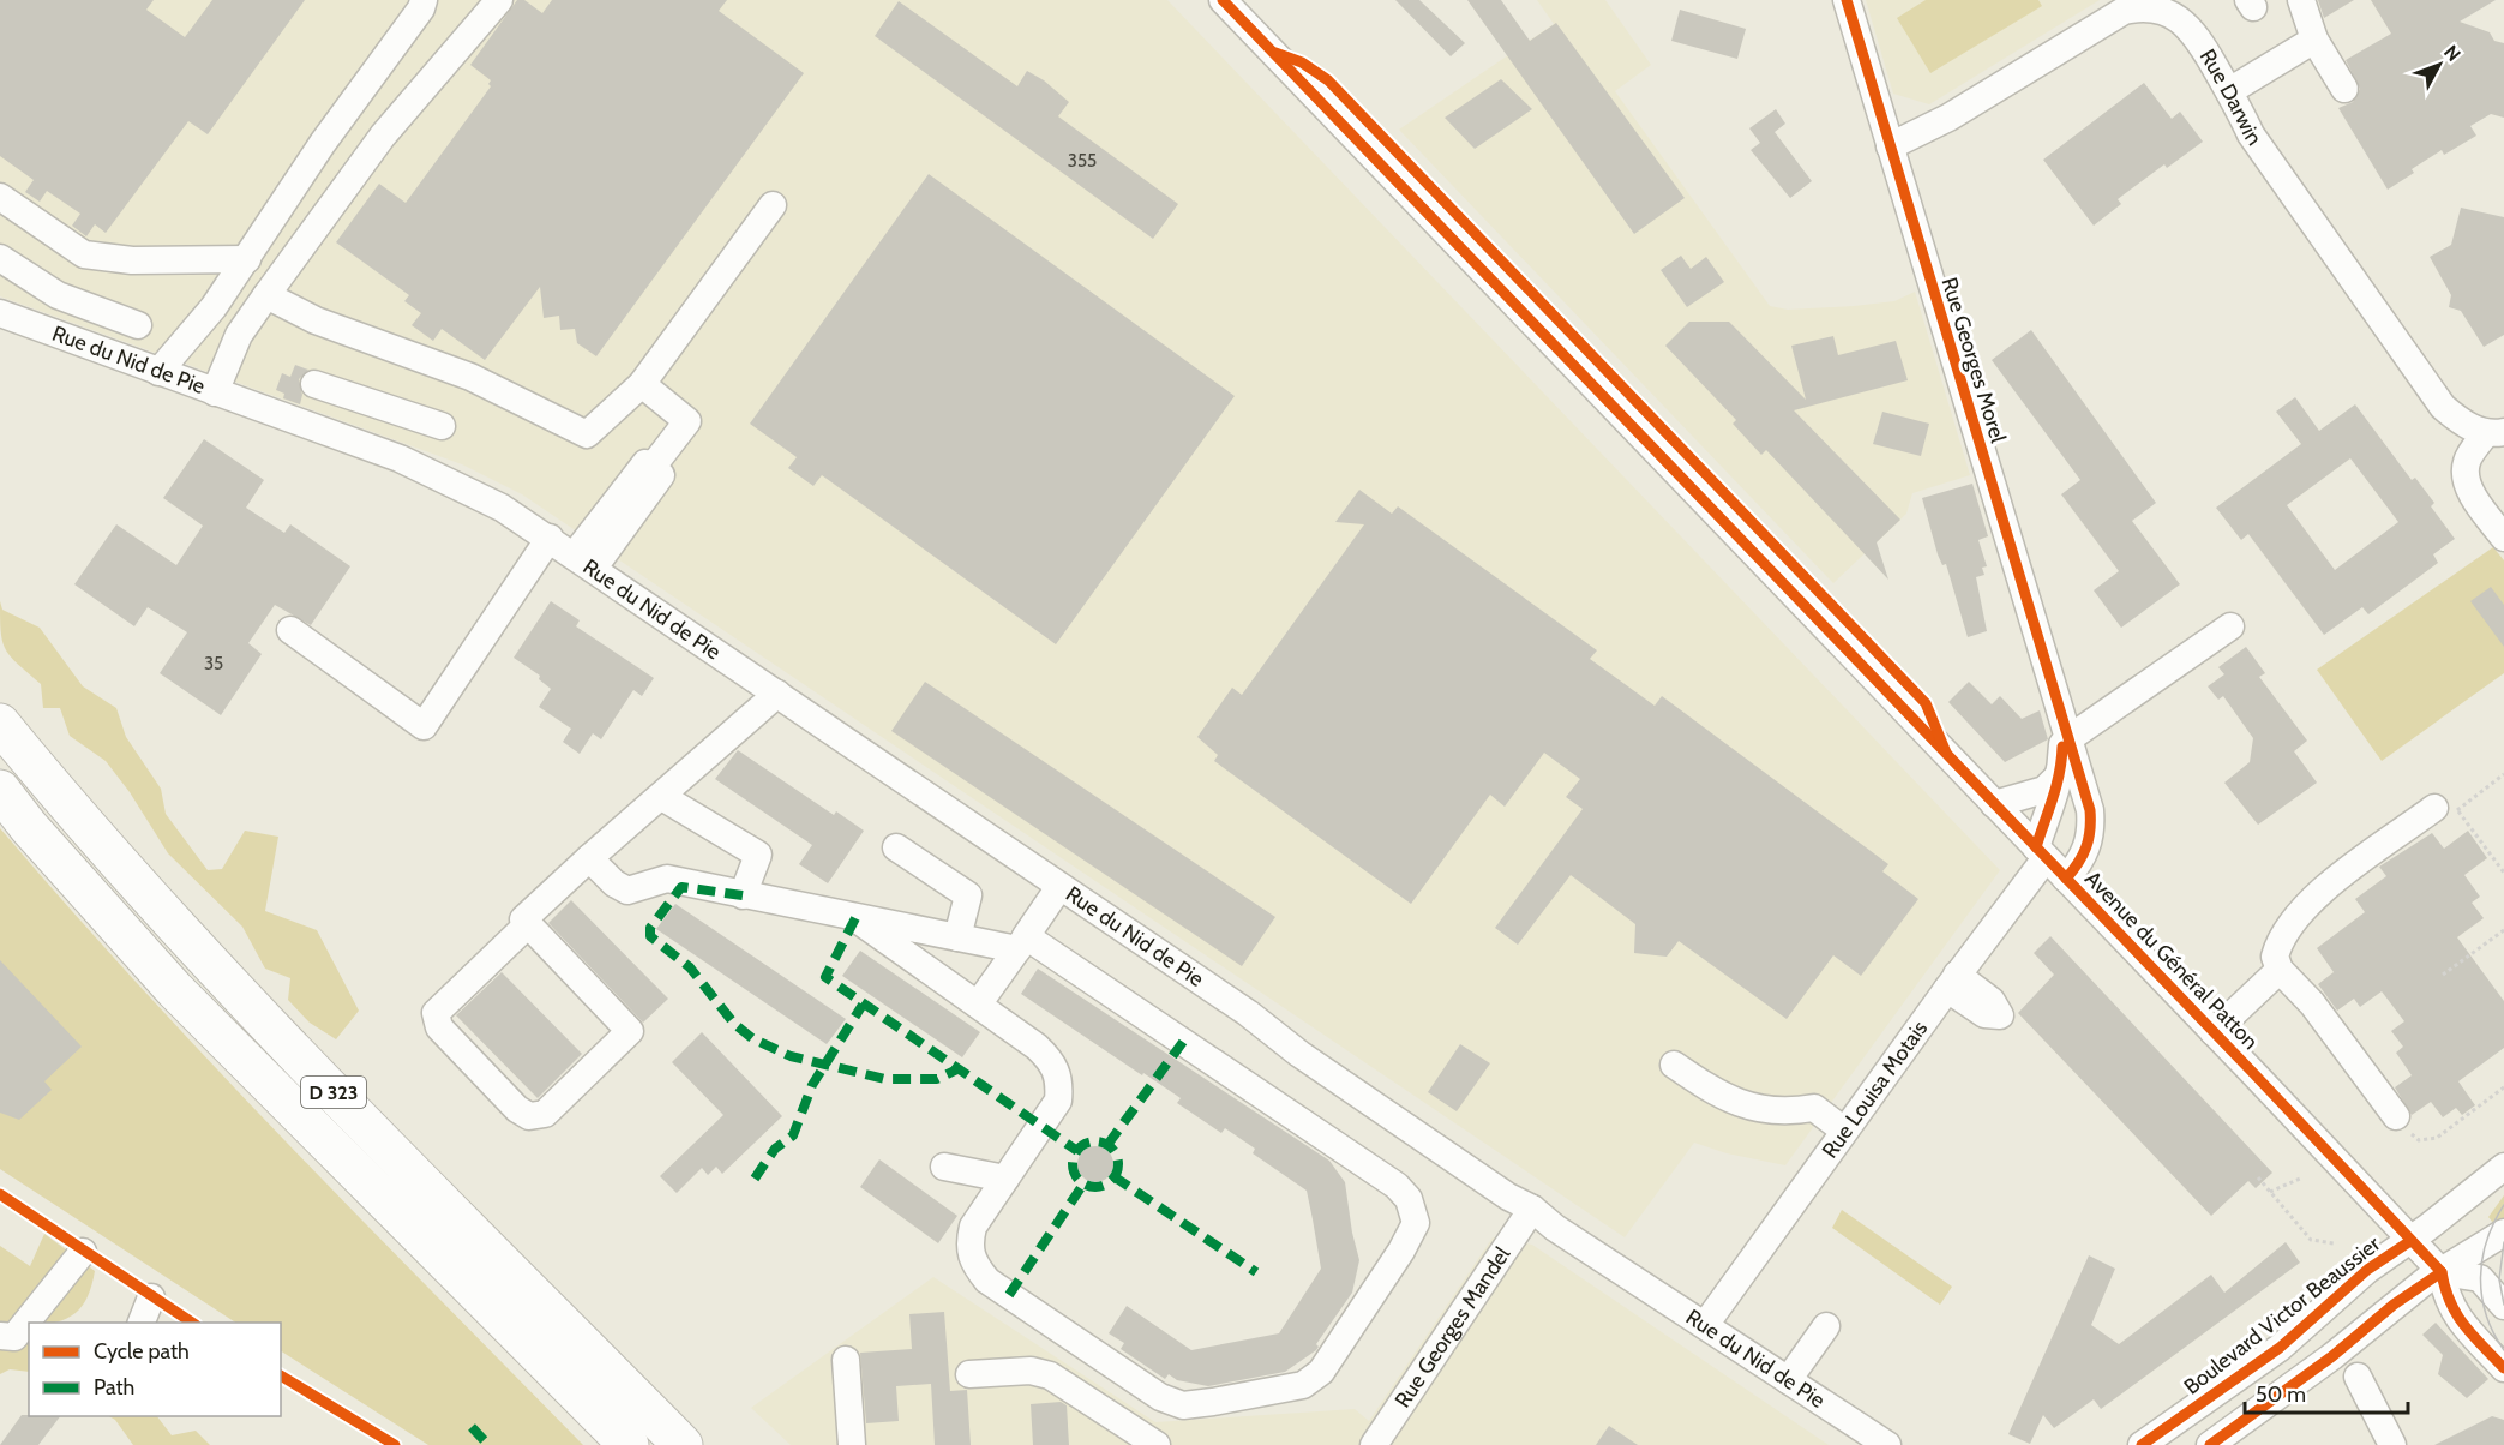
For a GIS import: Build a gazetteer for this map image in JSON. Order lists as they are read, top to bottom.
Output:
{
  "streets": {
    "highway": ["D 323"],
    "street": [
      "Rue Darwin",
      "Rue du Nid de Pie",
      "Rue Georges Morel",
      "Avenue du Général Patton",
      "Rue Louisa Motais",
      "Boulevard Victor Beaussier",
      "Rue Georges Mandel"
    ]
  },
  "crossings": [
    ["Rue Darwin", "Rue Georges Morel"],
    ["Rue du Nid de Pie", "Rue Louisa Motais"],
    ["Rue du Nid de Pie", "Rue Georges Mandel"],
    ["Rue Georges Morel", "Avenue du Général Patton"],
    ["Rue Georges Morel", "Rue Louisa Motais"],
    ["Avenue du Général Patton", "Rue Louisa Motais"],
    ["Avenue du Général Patton", "Boulevard Victor Beaussier"]
  ],
  "house_numbers": ["355", "35"],
  "legend": ["Cycle path", "Path"],
  "scale_bar": "50 m",
  "north": "top right"
}
